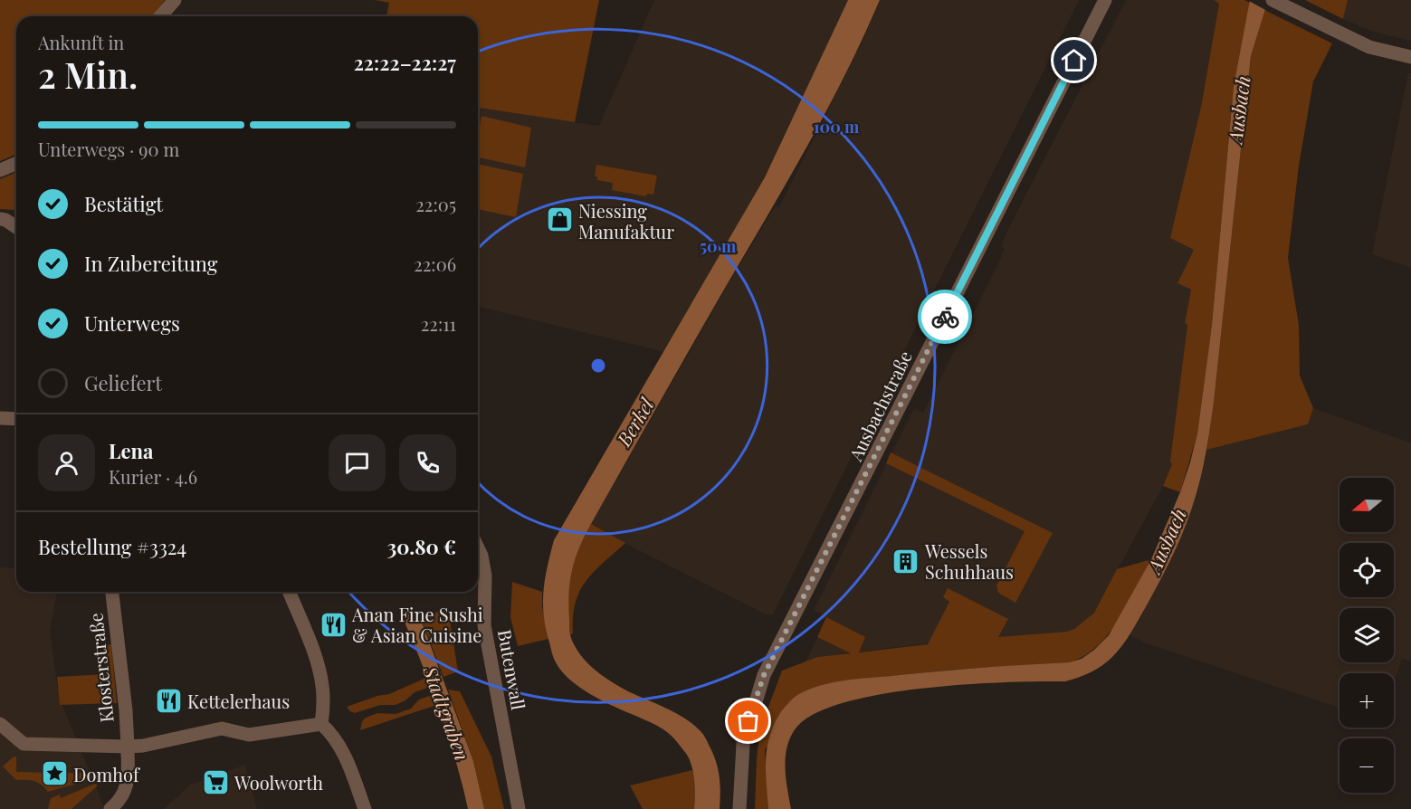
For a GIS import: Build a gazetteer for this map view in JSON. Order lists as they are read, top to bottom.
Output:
{
  "streets": {
    "street": ["Ausbachstraße", "Klosterstraße", "Butenwall"]
  },
  "water": ["Ausbach", "Berkel", "Stadtgraben"],
  "places": {
    "shop": ["Niessing Manufaktur"],
    "building": ["Wessels Schuhhaus"],
    "restaurant": ["Anan Fine Sushi & Asian Cuisine", "Kettelerhaus"],
    "place": ["Domhof"],
    "supermarket": ["Woolworth"]
  },
  "north": "left",
  "page": {
    "heading": ["2 Min.", "Ankunft in", "22:22–22:27"],
    "panel": [
      "Lena",
      "Kurier · 4.6",
      "Bestellung #3324",
      "30.80 €"
    ],
    "bar": "Unterwegs · 90 m",
    "list": [
      ["Bestätigt", "22:05"],
      ["In Zubereitung", "22:06"],
      ["Unterwegs", "22:11"],
      "Geliefert"
    ],
    "map_buttons": ["+", "−"]
  },
  "rings": ["100 m", "50 m"]
}
